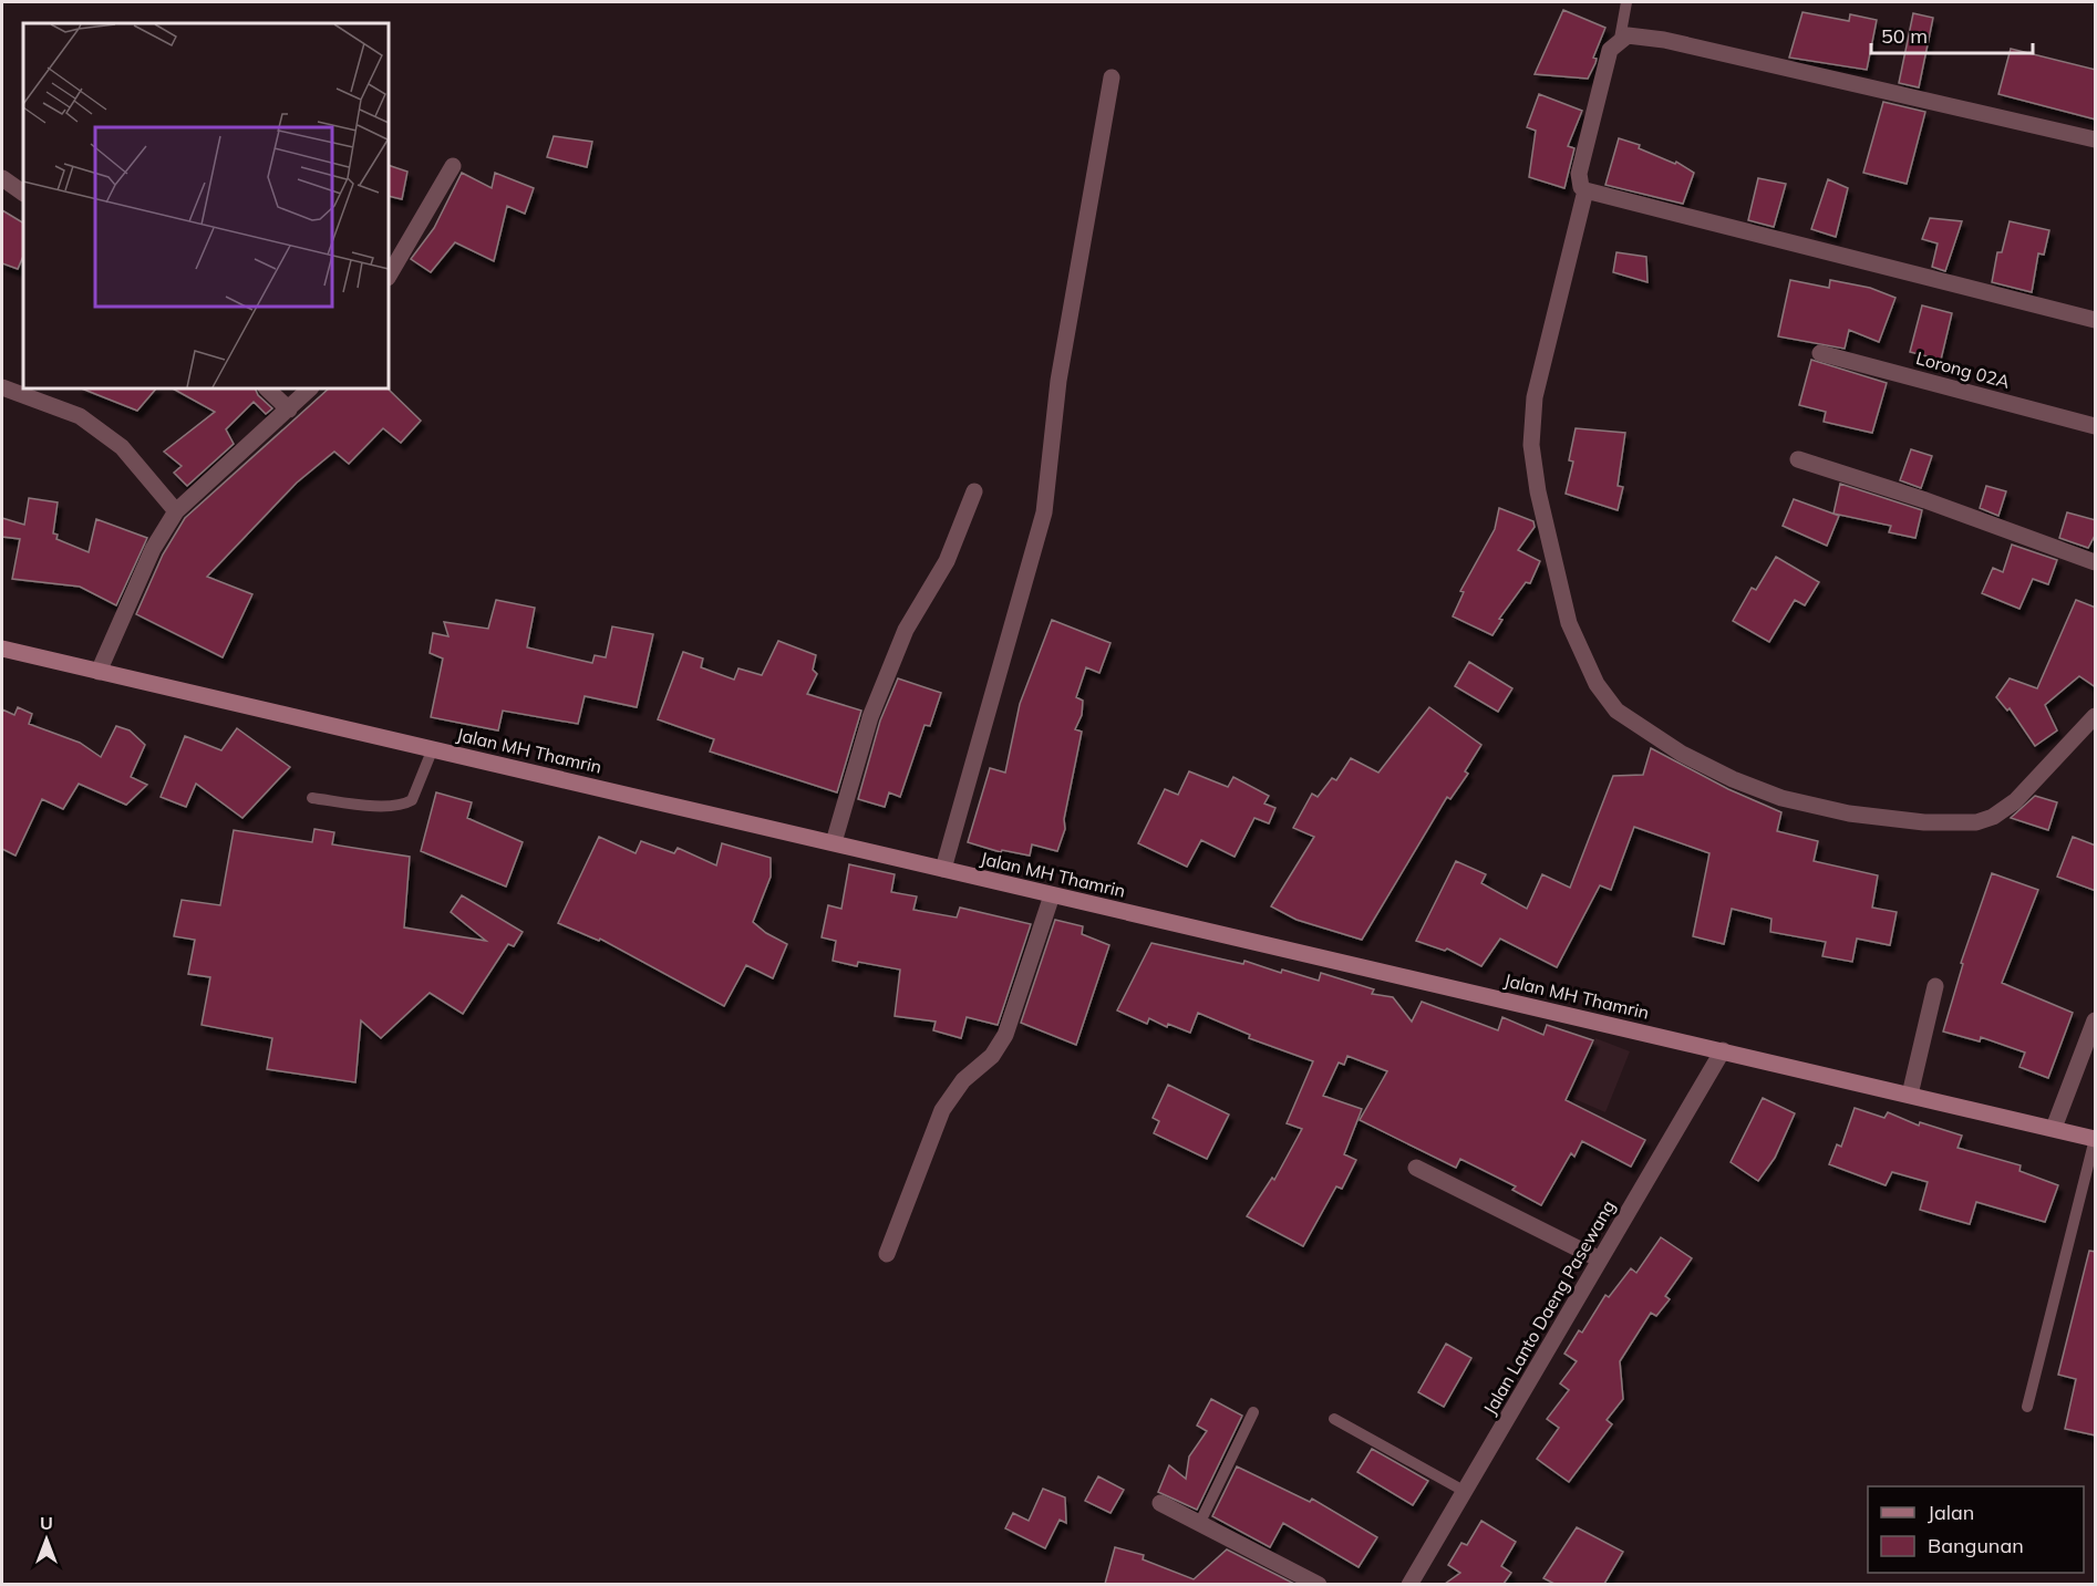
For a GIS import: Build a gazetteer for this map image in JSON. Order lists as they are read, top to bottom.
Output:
{
  "streets": {
    "main road": ["Jalan MH Thamrin"],
    "street": ["Lorong 02A", "Jalan Lanto Daeng Pasewang"]
  },
  "crossings": [
    ["Jalan MH Thamrin", "Jalan Lanto Daeng Pasewang"]
  ],
  "legend": ["Jalan", "Bangunan"],
  "scale_bar": "50 m",
  "north": "top"
}
